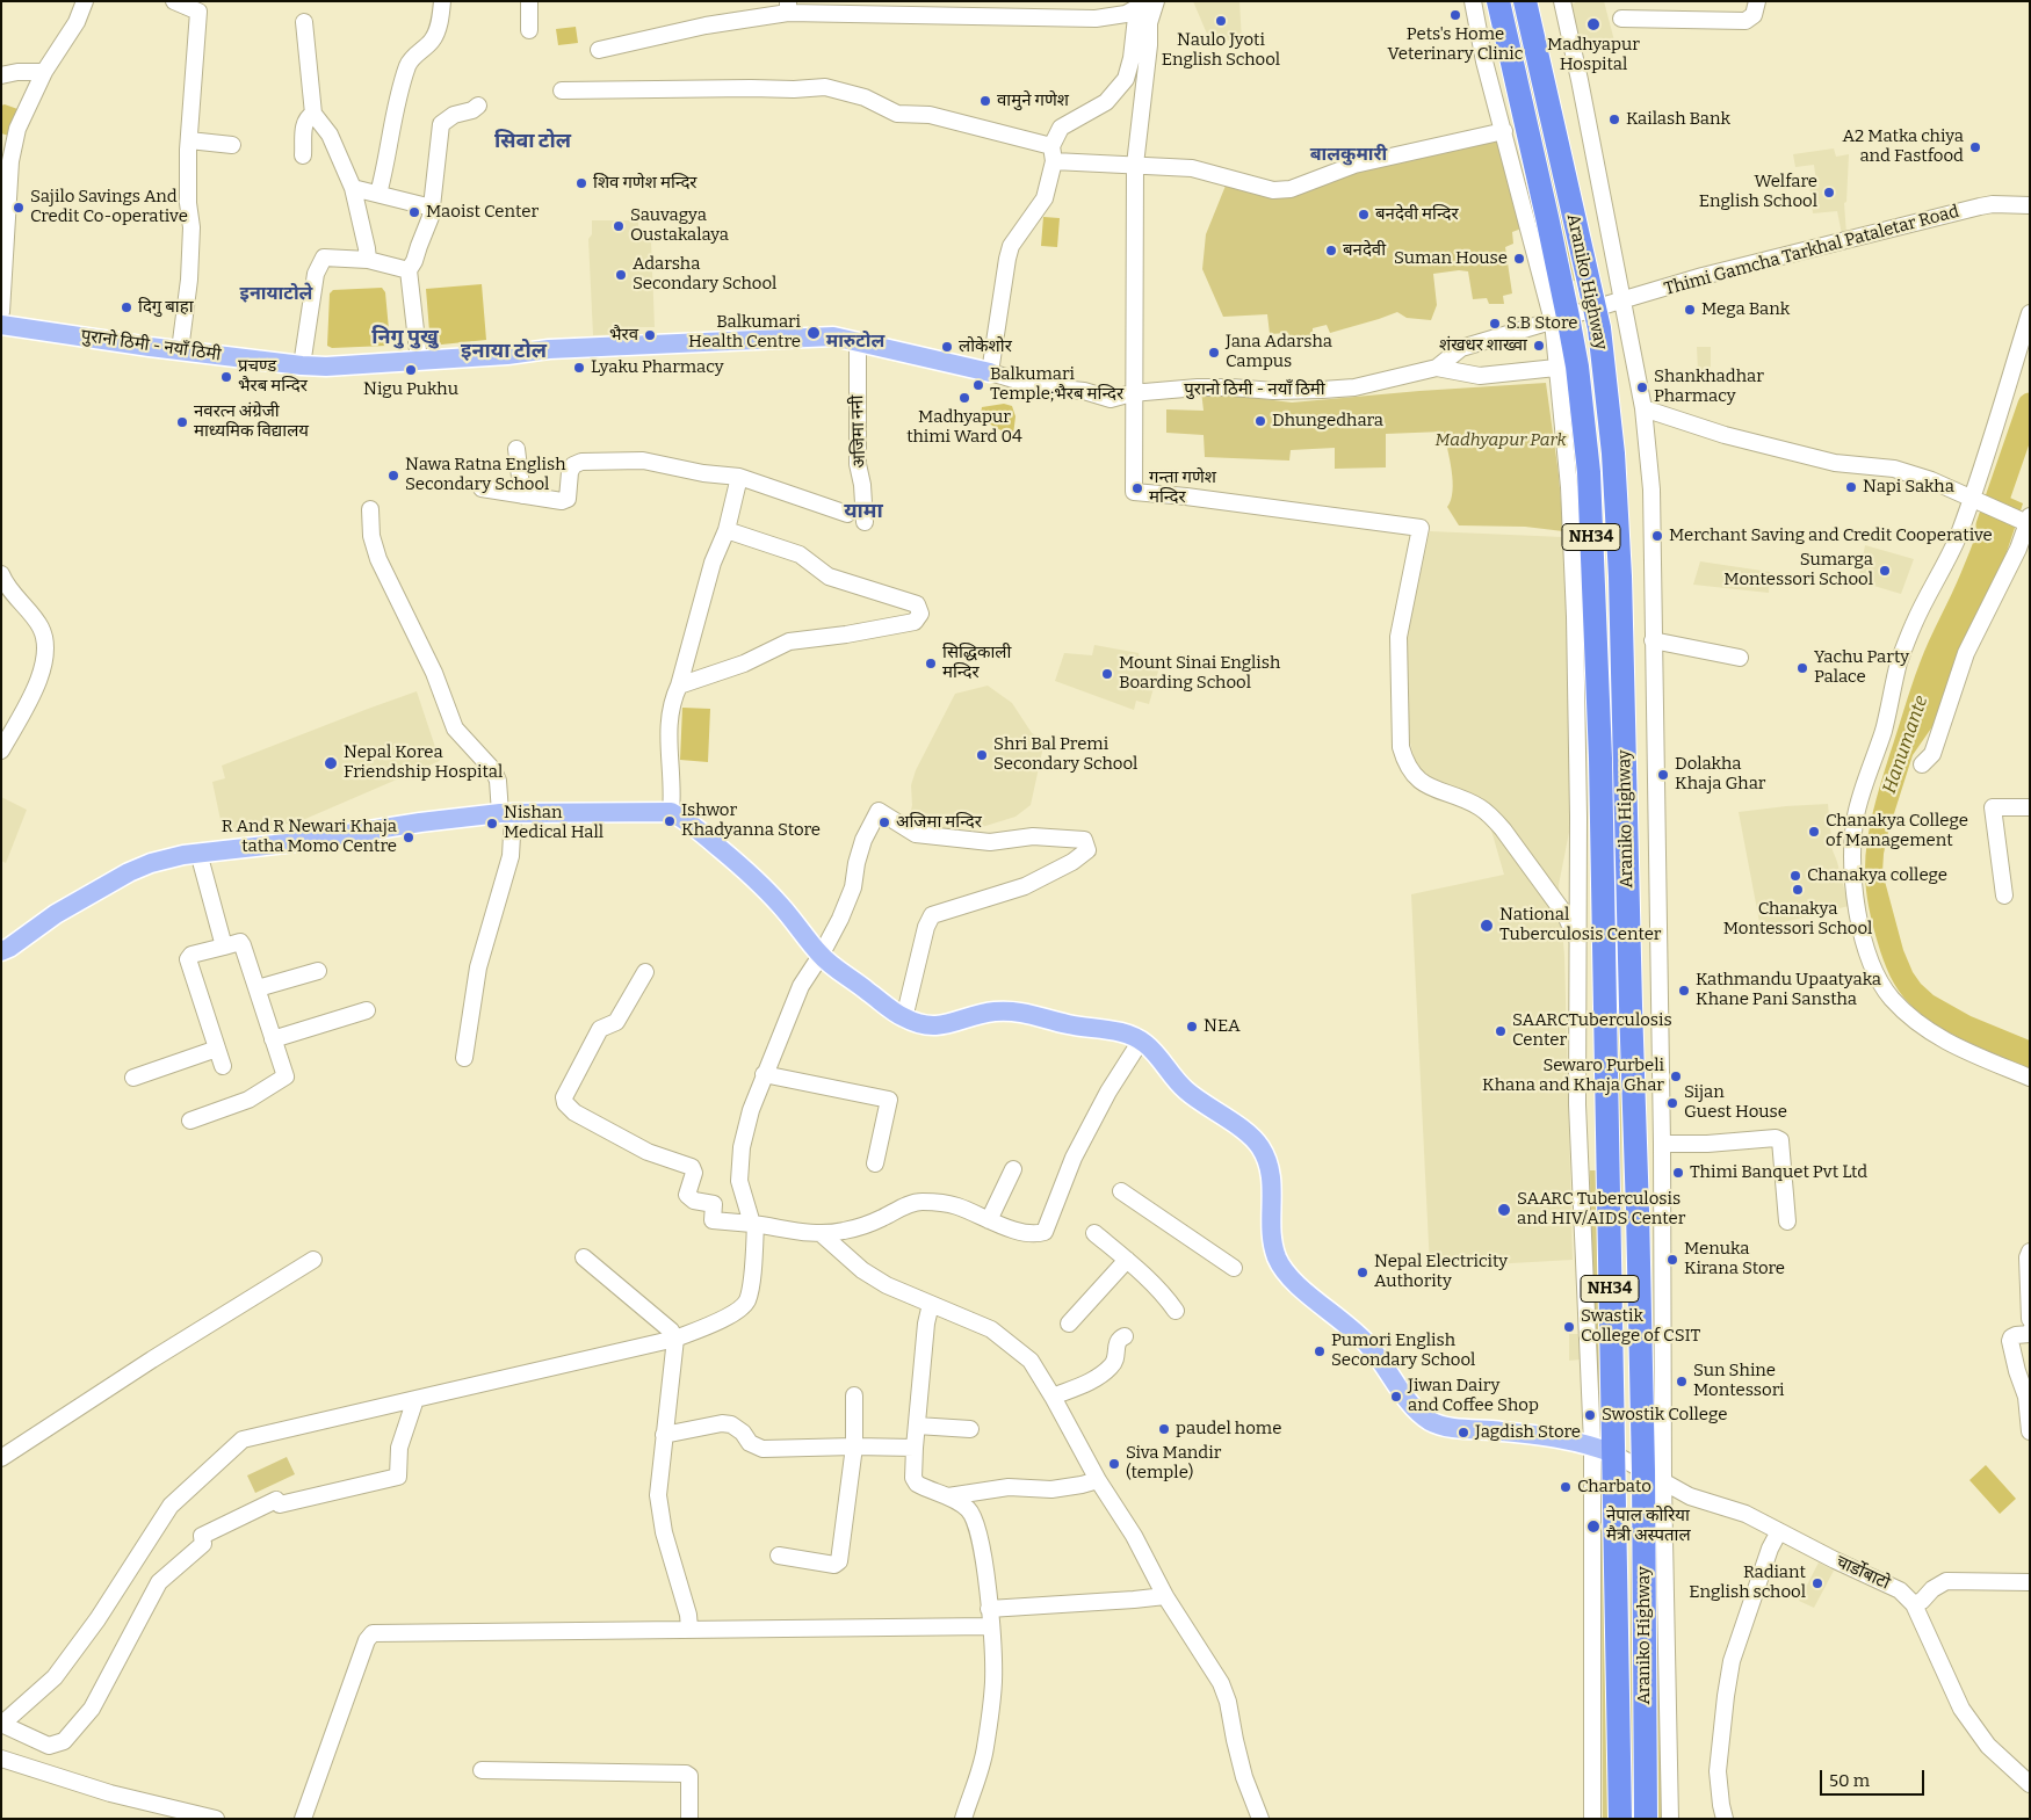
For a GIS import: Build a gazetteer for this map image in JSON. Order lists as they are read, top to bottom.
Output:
{
  "streets": {
    "highway": ["Araniko Highway", "NH34"],
    "main road": ["पुरानो ठिमी - नयाँ ठिमी"],
    "street": ["Thimi Gamcha Tarkhal Pataletar Road", "अजिमा ननी", "चार्डोबाटो"]
  },
  "crossings": [
    ["Thimi Gamcha Tarkhal Pataletar Road", "Araniko Highway"],
    ["Thimi Gamcha Tarkhal Pataletar Road", "पुरानो ठिमी - नयाँ ठिमी"],
    ["Araniko Highway", "पुरानो ठिमी - नयाँ ठिमी"],
    ["Araniko Highway", "चार्डोबाटो"],
    ["पुरानो ठिमी - नयाँ ठिमी", "अजिमा ननी"]
  ],
  "districts": [
    "सिवा टोल",
    "बालकुमारी",
    "इनायाटोले",
    "निगु पुखु",
    "मारुटोल",
    "इनाया टोल",
    "यामा"
  ],
  "water": ["Hanumante"],
  "parks": ["Madhyapur Park"],
  "places": [
    "Pets's Home Veterinary Clinic",
    "Naulo Jyoti English School",
    "Madhyapur Hospital",
    "वामुने गणेश",
    "Kailash Bank",
    "A2 Matka chiya and Fastfood",
    "शिव गणेश मन्दिर",
    "Welfare English School",
    "Sajilo Savings And Credit Co-operative",
    "Maoist Center",
    "बनदेवी मन्दिर",
    "Sauvagya Oustakalaya",
    "बनदेवी",
    "Suman House",
    "Adarsha Secondary School",
    "दिगु बाहा",
    "Mega Bank",
    "S.B Store",
    "Balkumari Health Centre",
    "भैरव",
    "शंखधर शाख्वा",
    "लोकेशोर",
    "Jana Adarsha Campus",
    "Lyaku Pharmacy",
    "Nigu Pukhu",
    "प्रचण्ड भैरब मन्दिर",
    "Balkumari Temple;भैरब मन्दिर",
    "Shankhadhar Pharmacy",
    "Madhyapur thimi Ward 04",
    "Dhungedhara",
    "नवरत्न अंग्रेजी माध्यमिक विद्यालय",
    "Nawa Ratna English Secondary School",
    "Napi Sakha",
    "गन्ता गणेश मन्दिर",
    "Merchant Saving and Credit Cooperative",
    "Sumarga Montessori School",
    "सिद्धिकाली मन्दिर",
    "Yachu Party Palace",
    "Mount Sinai English Boarding School",
    "Shri Bal Premi Secondary School",
    "Nepal Korea Friendship Hospital",
    "Dolakha Khaja Ghar",
    "Ishwor Khadyanna Store",
    "अजिमा मन्दिर",
    "Nishan Medical Hall",
    "Chanakya College of Management",
    "R And R Newari Khaja tatha Momo Centre",
    "Chanakya college",
    "Chanakya Montessori School",
    "National Tuberculosis Center",
    "Kathmandu Upaatyaka Khane Pani Sanstha",
    "NEA",
    "SAARCTuberculosis Center",
    "Sewaro Purbeli Khana and Khaja Ghar",
    "Sijan Guest House",
    "Thimi Banquet Pvt Ltd",
    "SAARC Tuberculosis and HIV/AIDS Center",
    "Menuka Kirana Store",
    "Nepal Electricity Authority",
    "Swastik College of CSIT",
    "Pumori English Secondary School",
    "Sun Shine Montessori",
    "Jiwan Dairy and Coffee Shop",
    "Swostik College",
    "paudel home",
    "Jagdish Store",
    "Siva Mandir (temple)",
    "Charbato",
    "नेपाल कोरिया मैत्री अस्पताल",
    "Radiant English school"
  ],
  "scale_bar": "50 m"
}
